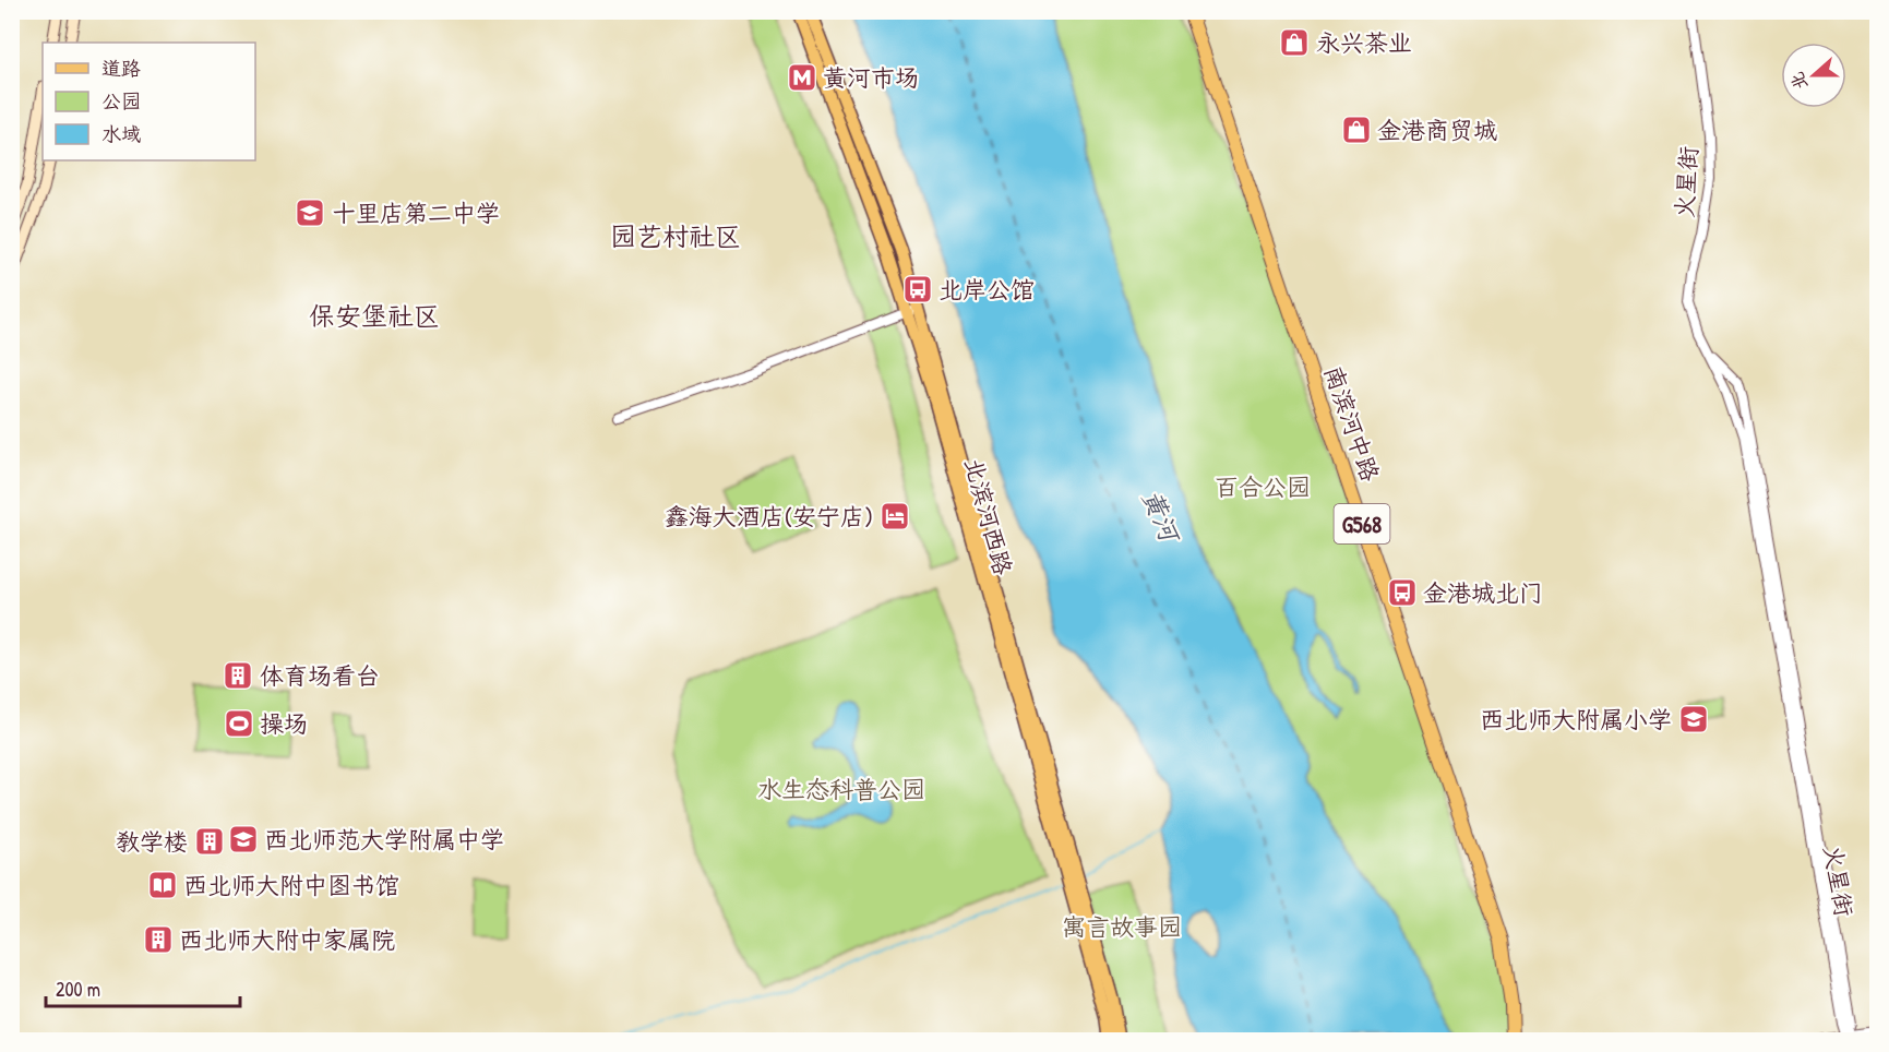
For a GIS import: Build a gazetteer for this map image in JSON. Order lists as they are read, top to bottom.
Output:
{
  "streets": {
    "highway": ["南滨河中路", "G568"],
    "main road": ["北滨河西路"],
    "street": ["火星街"]
  },
  "districts": ["园艺村社区", "保安堡社区"],
  "water": ["黄河"],
  "parks": ["百合公园", "水生态科普公园", "寓言故事园"],
  "places": {
    "shop": ["永兴茶业", "金港商贸城"],
    "metro station": ["黄河市场"],
    "school or university": ["十里店第二中学", "西北师大附属小学", "西北师范大学附属中学"],
    "bus stop": ["北岸公馆", "金港城北门"],
    "hotel": ["鑫海大酒店(安宁店)"],
    "building": ["体育场看台", "教学楼", "西北师大附中家属院"],
    "sports": ["操场"],
    "library": ["西北师大附中图书馆"]
  },
  "legend": ["道路", "公园", "水域"],
  "scale_bar": "200 m",
  "north": "left"
}
